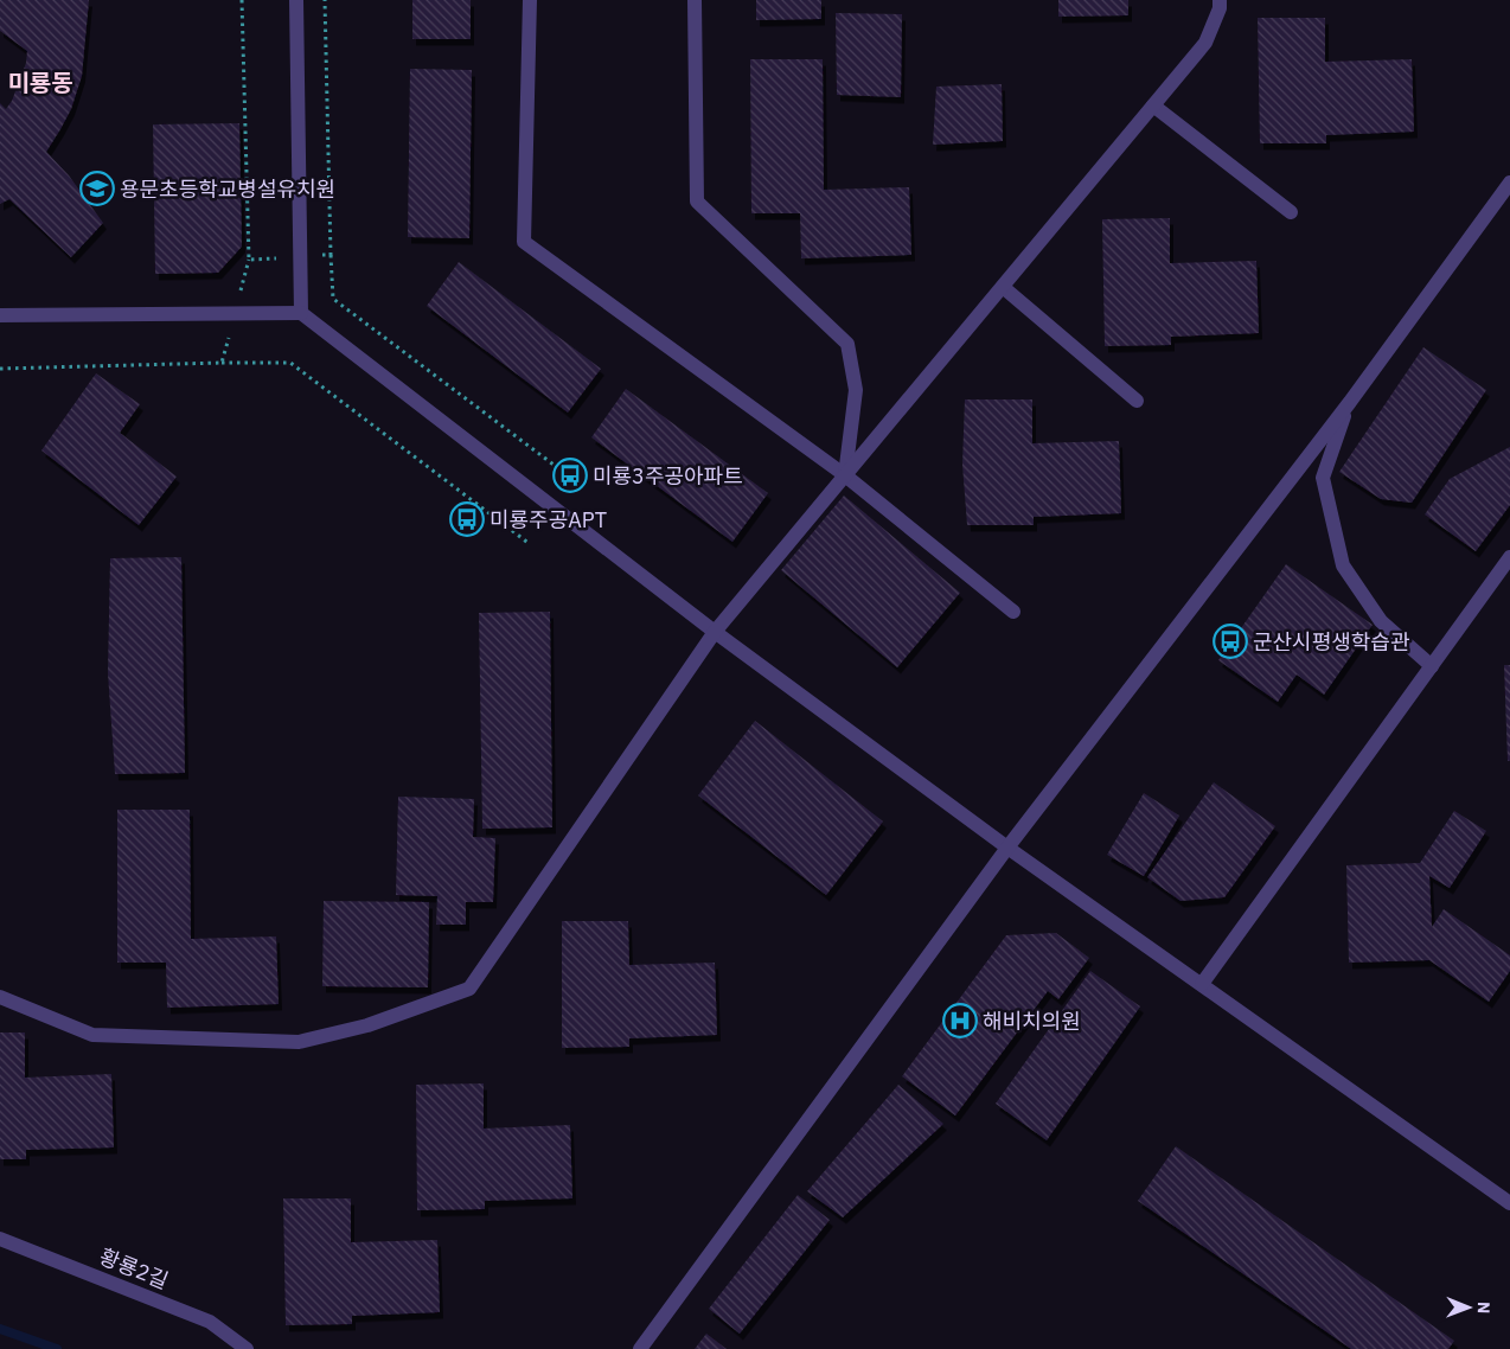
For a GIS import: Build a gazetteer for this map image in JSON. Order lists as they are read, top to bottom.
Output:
{
  "streets": {
    "street": ["황룡2길"]
  },
  "districts": ["미룡동"],
  "places": {
    "school or university": ["용문초등학교병설유치원"],
    "bus stop": ["미룡3주공아파트", "미룡주공APT", "군산시평생학습관"],
    "hospital": ["해비치의원"]
  },
  "north": "right"
}
